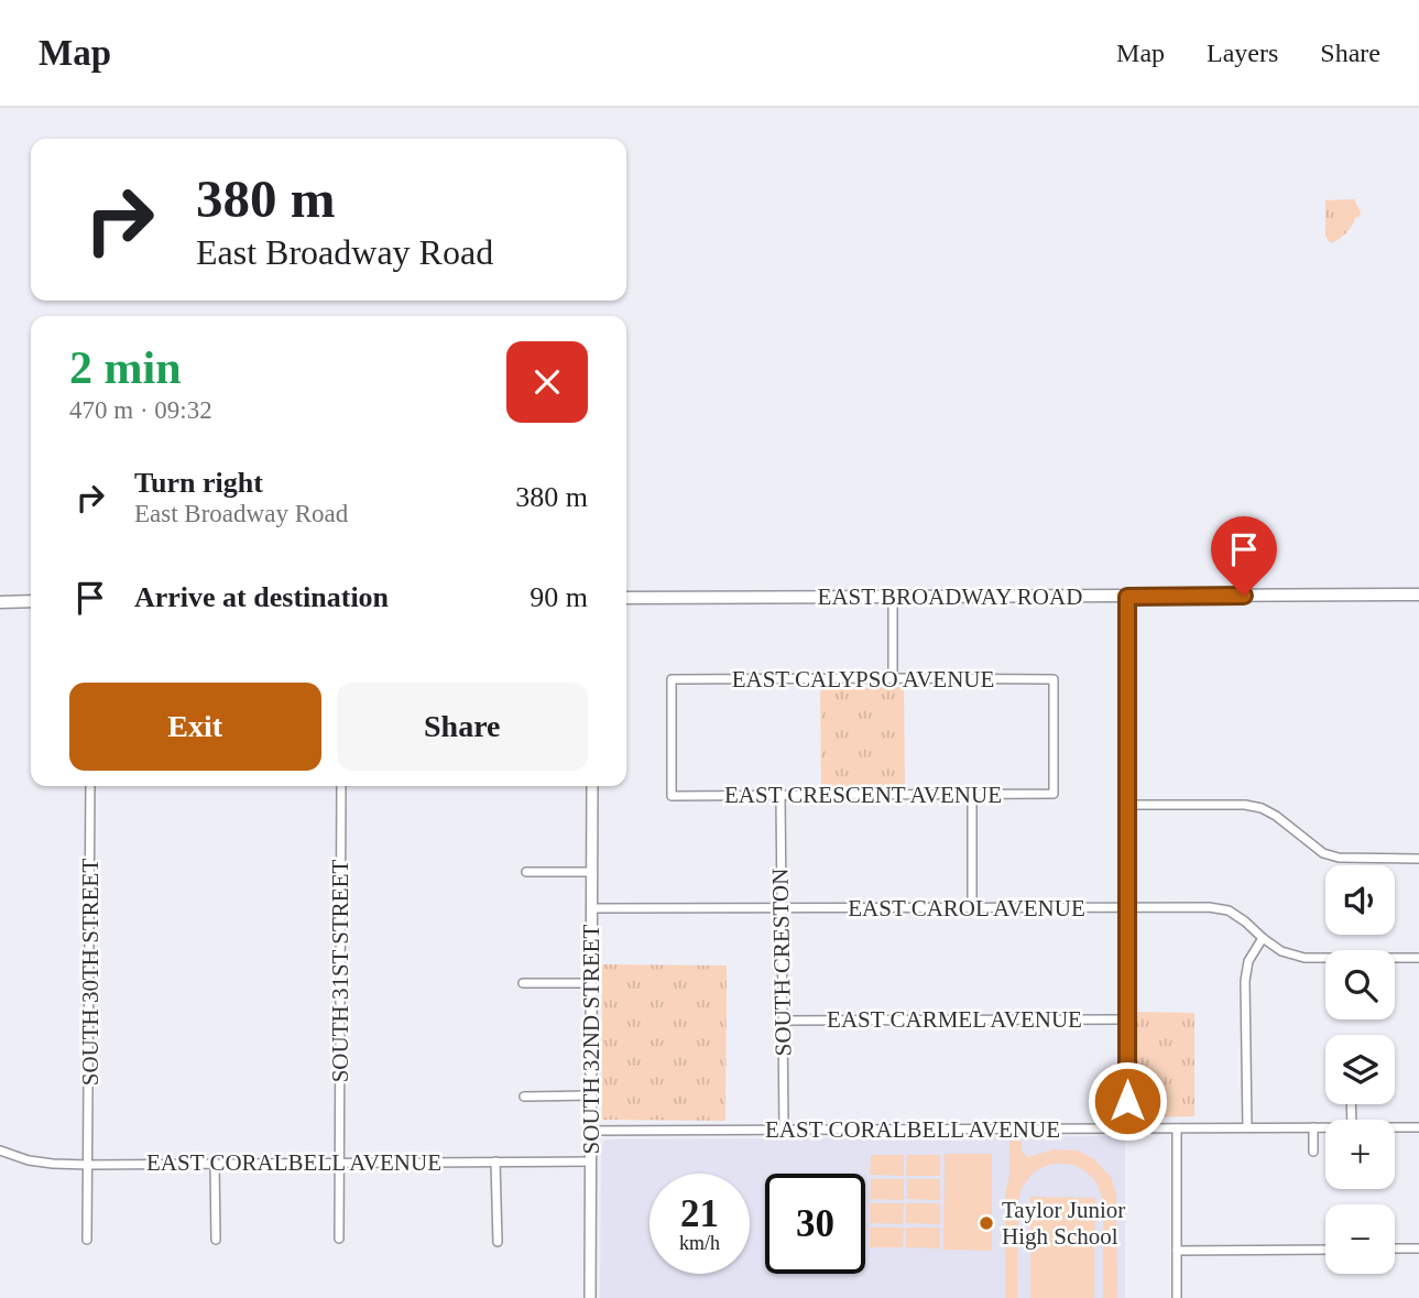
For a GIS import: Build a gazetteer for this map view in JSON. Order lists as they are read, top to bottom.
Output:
{
  "streets": {
    "main road": ["EAST BROADWAY ROAD"],
    "street": [
      "EAST CALYPSO AVENUE",
      "EAST CRESCENT AVENUE",
      "EAST CAROL AVENUE",
      "SOUTH CRESTON",
      "SOUTH 31ST STREET",
      "SOUTH 30TH STREET",
      "EAST CARMEL AVENUE",
      "SOUTH 32ND STREET",
      "EAST CORALBELL AVENUE"
    ]
  },
  "crossings": [
    ["EAST CALYPSO AVENUE", "EAST CRESCENT AVENUE"],
    ["EAST CRESCENT AVENUE", "SOUTH CRESTON"],
    ["EAST CAROL AVENUE", "SOUTH CRESTON"],
    ["EAST CAROL AVENUE", "SOUTH 32ND STREET"],
    ["SOUTH CRESTON", "EAST CARMEL AVENUE"],
    ["SOUTH CRESTON", "EAST CORALBELL AVENUE"],
    ["SOUTH 31ST STREET", "EAST CORALBELL AVENUE"],
    ["SOUTH 30TH STREET", "EAST CORALBELL AVENUE"],
    ["SOUTH 32ND STREET", "EAST CORALBELL AVENUE"]
  ],
  "places": ["Taylor Junior High School"],
  "page": {
    "header": "Map",
    "nav": ["Map", "Layers", "Share"],
    "turn": ["380 m", "East Broadway Road"],
    "heading": ["2 min", "470 m · 09:32"],
    "list": [
      {
        "name": "Turn right",
        "note": "East Broadway Road",
        "value": "380 m"
      },
      {
        "name": "Arrive at destination",
        "value": "90 m"
      }
    ],
    "buttons": ["Exit", "Share"],
    "map_buttons": ["+", "−"],
    "speed": "21 km/h",
    "limit": "30"
  }
}
